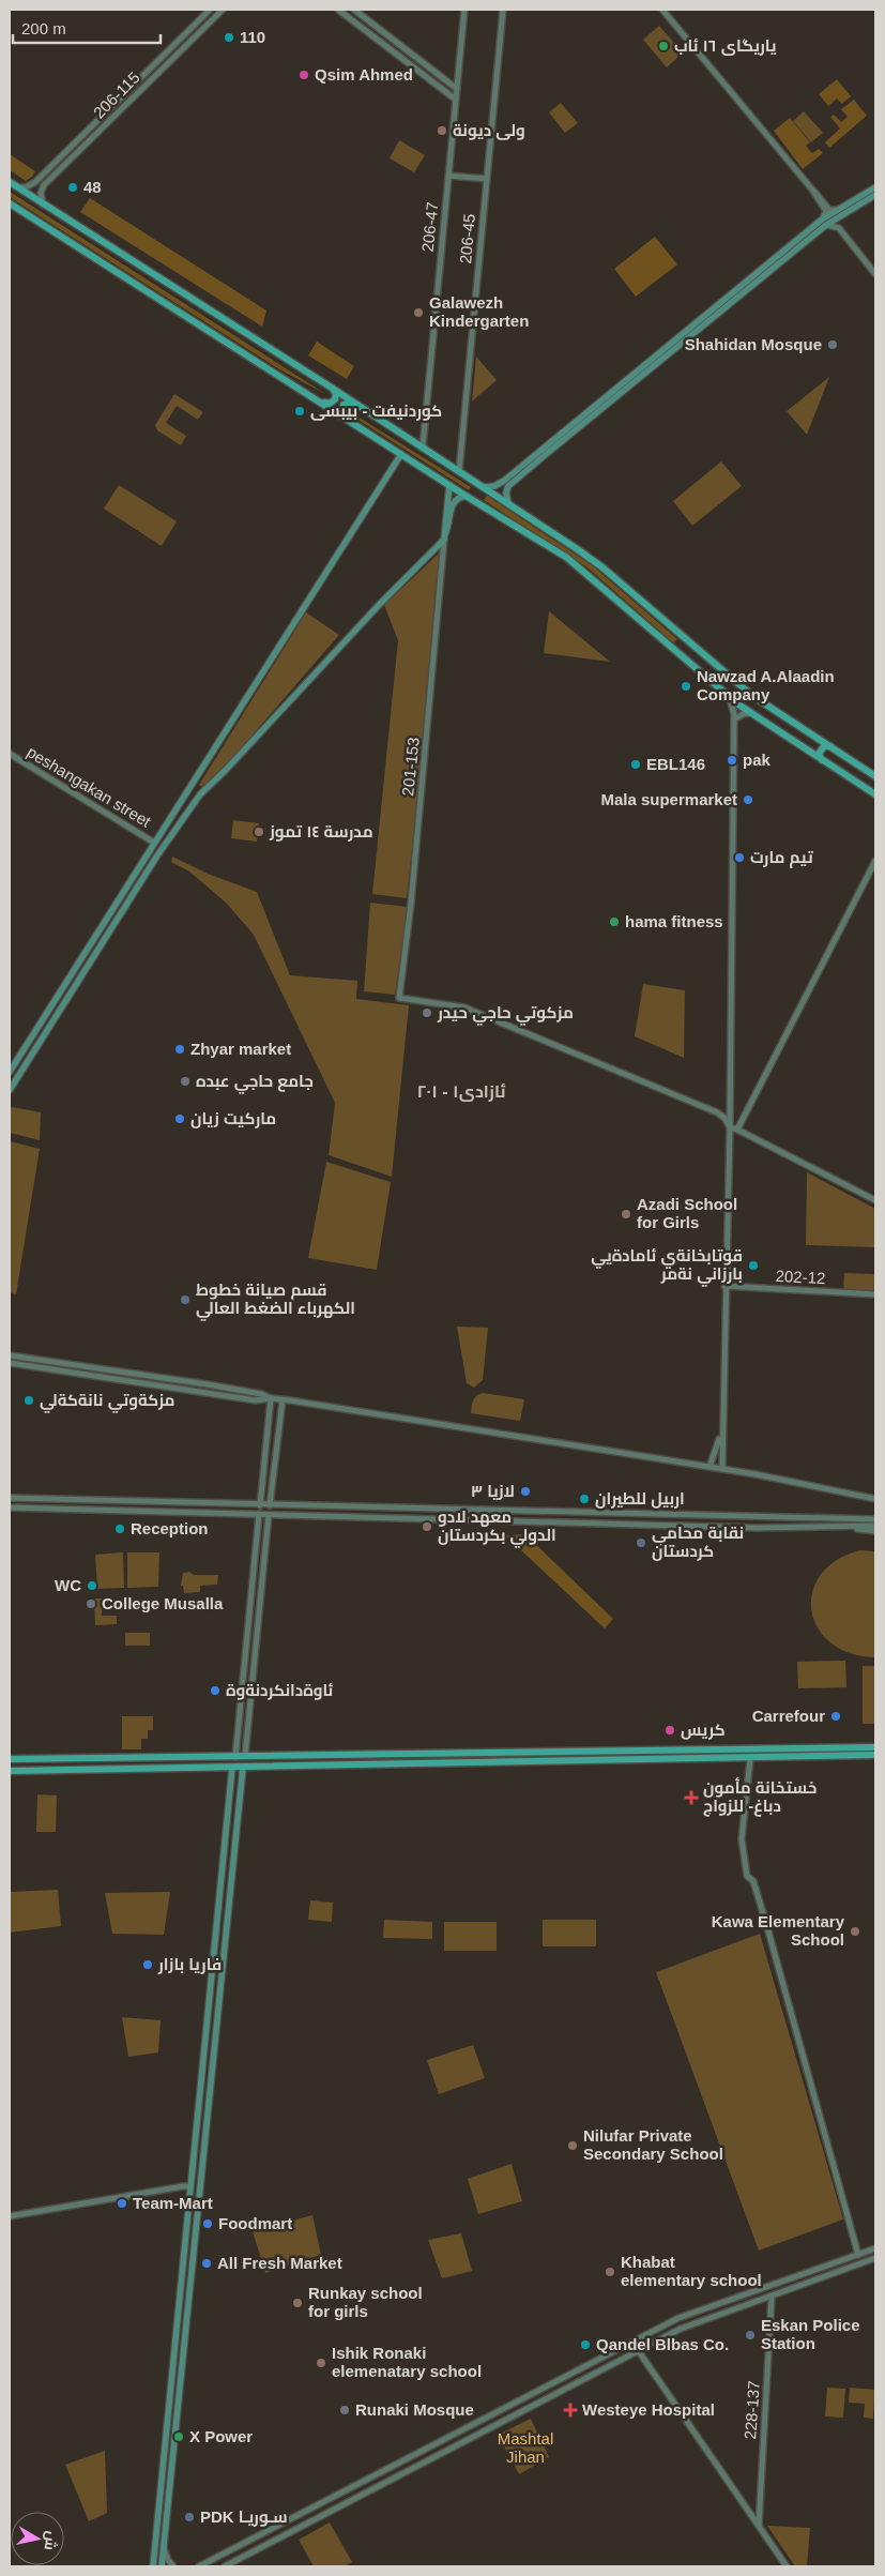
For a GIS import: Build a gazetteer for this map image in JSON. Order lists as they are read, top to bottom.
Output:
{
  "streets": {
    "main road": ["201-153"],
    "street": [
      "206-115",
      "206-47",
      "206-45",
      "peshangakan street",
      "202-12",
      "228-137"
    ]
  },
  "districts": ["ئازادی١ - ٢٠١"],
  "parks": ["Mashtal Jihan"],
  "places": {
    "other": [
      "110",
      "یاریگای ١٦ ئاب",
      "Qsim Ahmed",
      "ولی دیونة",
      "48",
      "Galawezh Kindergarten",
      "Shahidan Mosque",
      "کوردنیفت - بیبسی",
      "Nawzad A.Alaadin Company",
      "pak",
      "EBL146",
      "Mala supermarket",
      "مدرسة ١٤ تموز",
      "تيم مارت",
      "hama fitness",
      "مزكوتي حاجي حيدر",
      "Zhyar market",
      "جامع حاجي عبده",
      "ماركيت زيان",
      "Azadi School for Girls",
      "قوتابخانةي ئامادةيي بارزاني نةمر",
      "قسم صيانة خطوط الكهرباء الضغط العالي",
      "مزكةوتي نانةكةلي",
      "لازیا ٣",
      "اربيل للطيران",
      "معهد لادو الدولي بكردستان",
      "Reception",
      "نقابة محامي كردستان",
      "WC",
      "College Musalla",
      "ئاوةدانكردنةوة",
      "Carrefour",
      "كريس",
      "Kawa Elementary School",
      "فاريا بازار",
      "Nilufar Private Secondary School",
      "Team-Mart",
      "Foodmart",
      "All Fresh Market",
      "Khabat elementary school",
      "Runkay school for girls",
      "Eskan Police Station",
      "Qandel Blbas Co.",
      "Ishik Ronaki elemenatary school",
      "Runaki Mosque",
      "X Power",
      "PDK سـوریـا"
    ],
    "health": ["خستخانة مأمون دباغ- للزواج", "Westeye Hospital"]
  },
  "scale_bar": "200 m",
  "north": "right"
}
